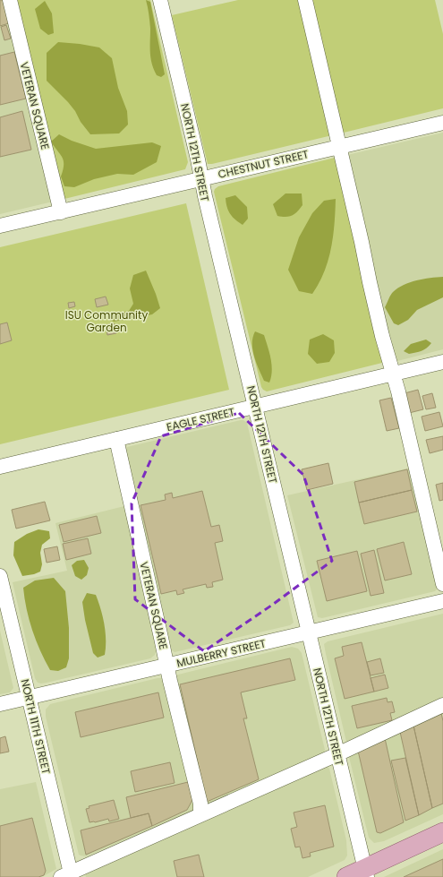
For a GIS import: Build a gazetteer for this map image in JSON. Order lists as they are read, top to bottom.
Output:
{
  "streets": {
    "street": [
      "VETERAN SQUARE",
      "NORTH 12TH STREET",
      "CHESTNUT STREET",
      "EAGLE STREET",
      "MULBERRY STREET",
      "NORTH 11TH STREET"
    ]
  },
  "crossings": [
    ["VETERAN SQUARE", "CHESTNUT STREET"],
    ["VETERAN SQUARE", "EAGLE STREET"],
    ["VETERAN SQUARE", "MULBERRY STREET"],
    ["NORTH 12TH STREET", "CHESTNUT STREET"],
    ["NORTH 12TH STREET", "EAGLE STREET"],
    ["NORTH 12TH STREET", "MULBERRY STREET"],
    ["MULBERRY STREET", "NORTH 11TH STREET"]
  ],
  "parks": ["ISU Community Garden"]
}
